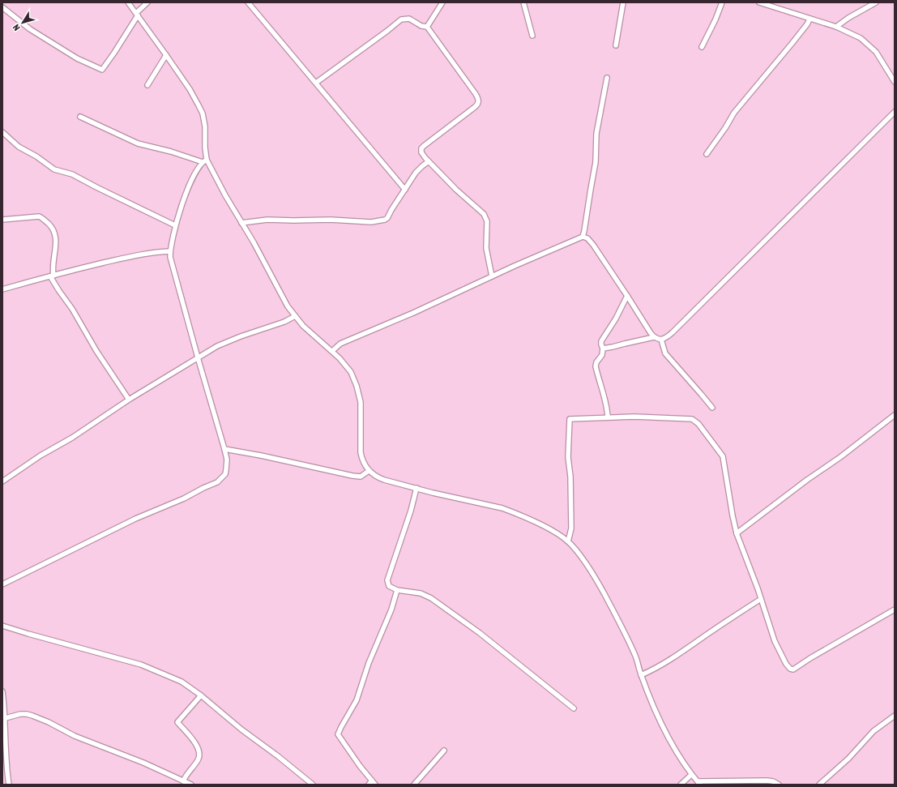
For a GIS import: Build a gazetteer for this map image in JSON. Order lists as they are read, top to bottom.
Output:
{
  "north": "bottom left"
}
